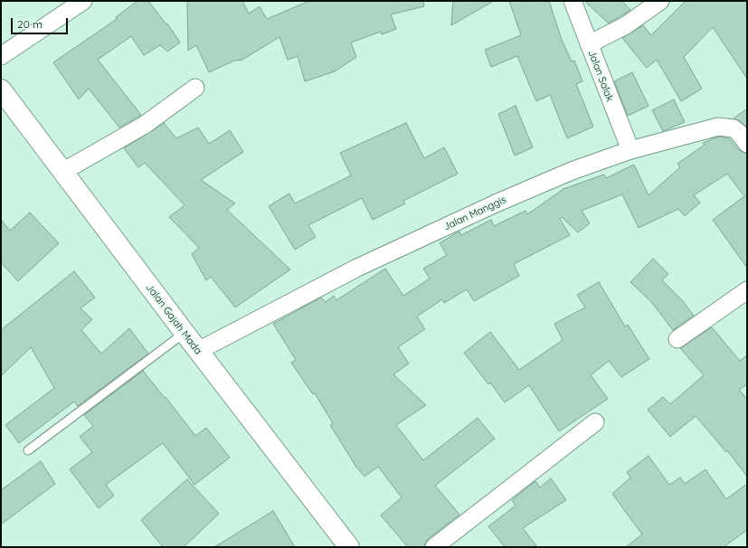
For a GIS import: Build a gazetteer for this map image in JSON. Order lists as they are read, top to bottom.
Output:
{
  "streets": {
    "highway": ["Jalan Gajah Mada"],
    "street": ["Jalan Salak", "Jalan Manggis"]
  },
  "crossings": [
    ["Jalan Salak", "Jalan Manggis"],
    ["Jalan Manggis", "Jalan Gajah Mada"]
  ],
  "scale_bar": "20 m"
}
